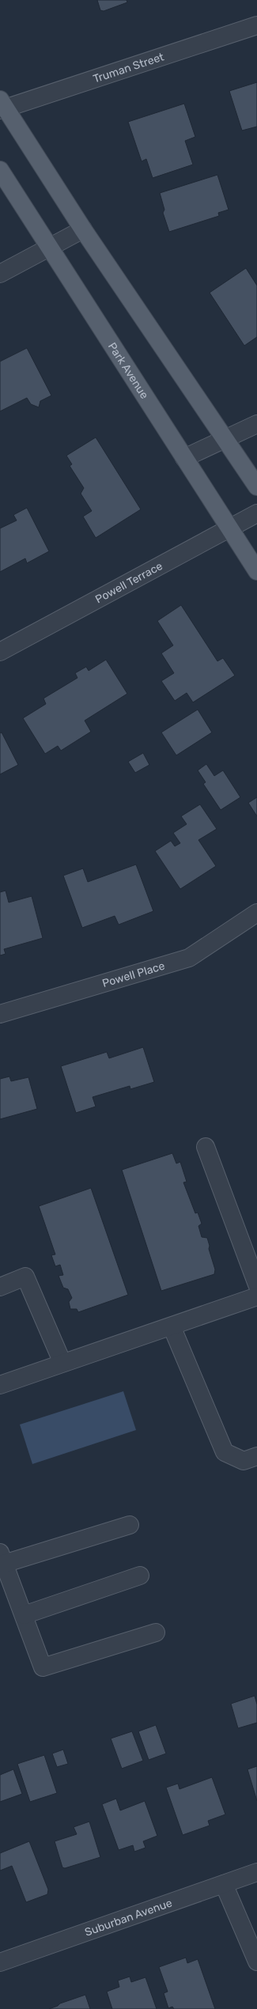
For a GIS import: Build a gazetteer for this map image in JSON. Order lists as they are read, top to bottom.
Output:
{
  "streets": {
    "main road": ["Park Avenue"],
    "street": [
      "Truman Street",
      "Powell Terrace",
      "Powell Place",
      "Suburban Avenue"
    ]
  },
  "crossings": [
    ["Park Avenue", "Powell Terrace"]
  ]
}
